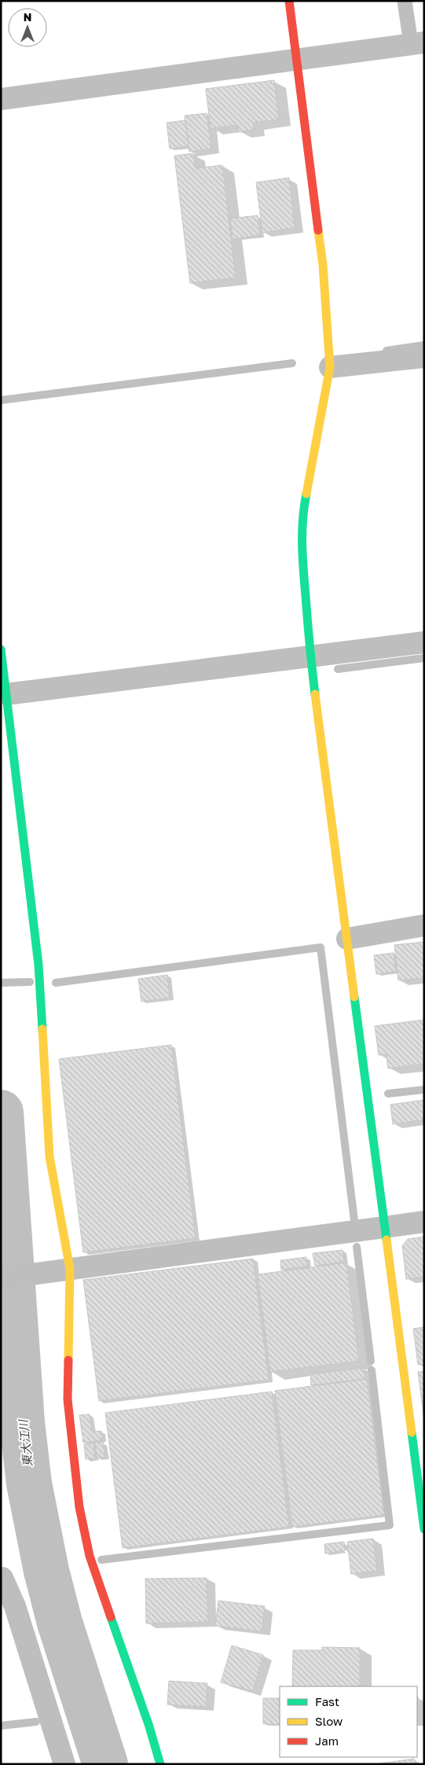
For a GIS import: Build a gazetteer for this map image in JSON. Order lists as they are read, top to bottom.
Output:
{
  "water": ["東大江川"],
  "legend": ["Fast", "Slow", "Jam"],
  "north": "top"
}
